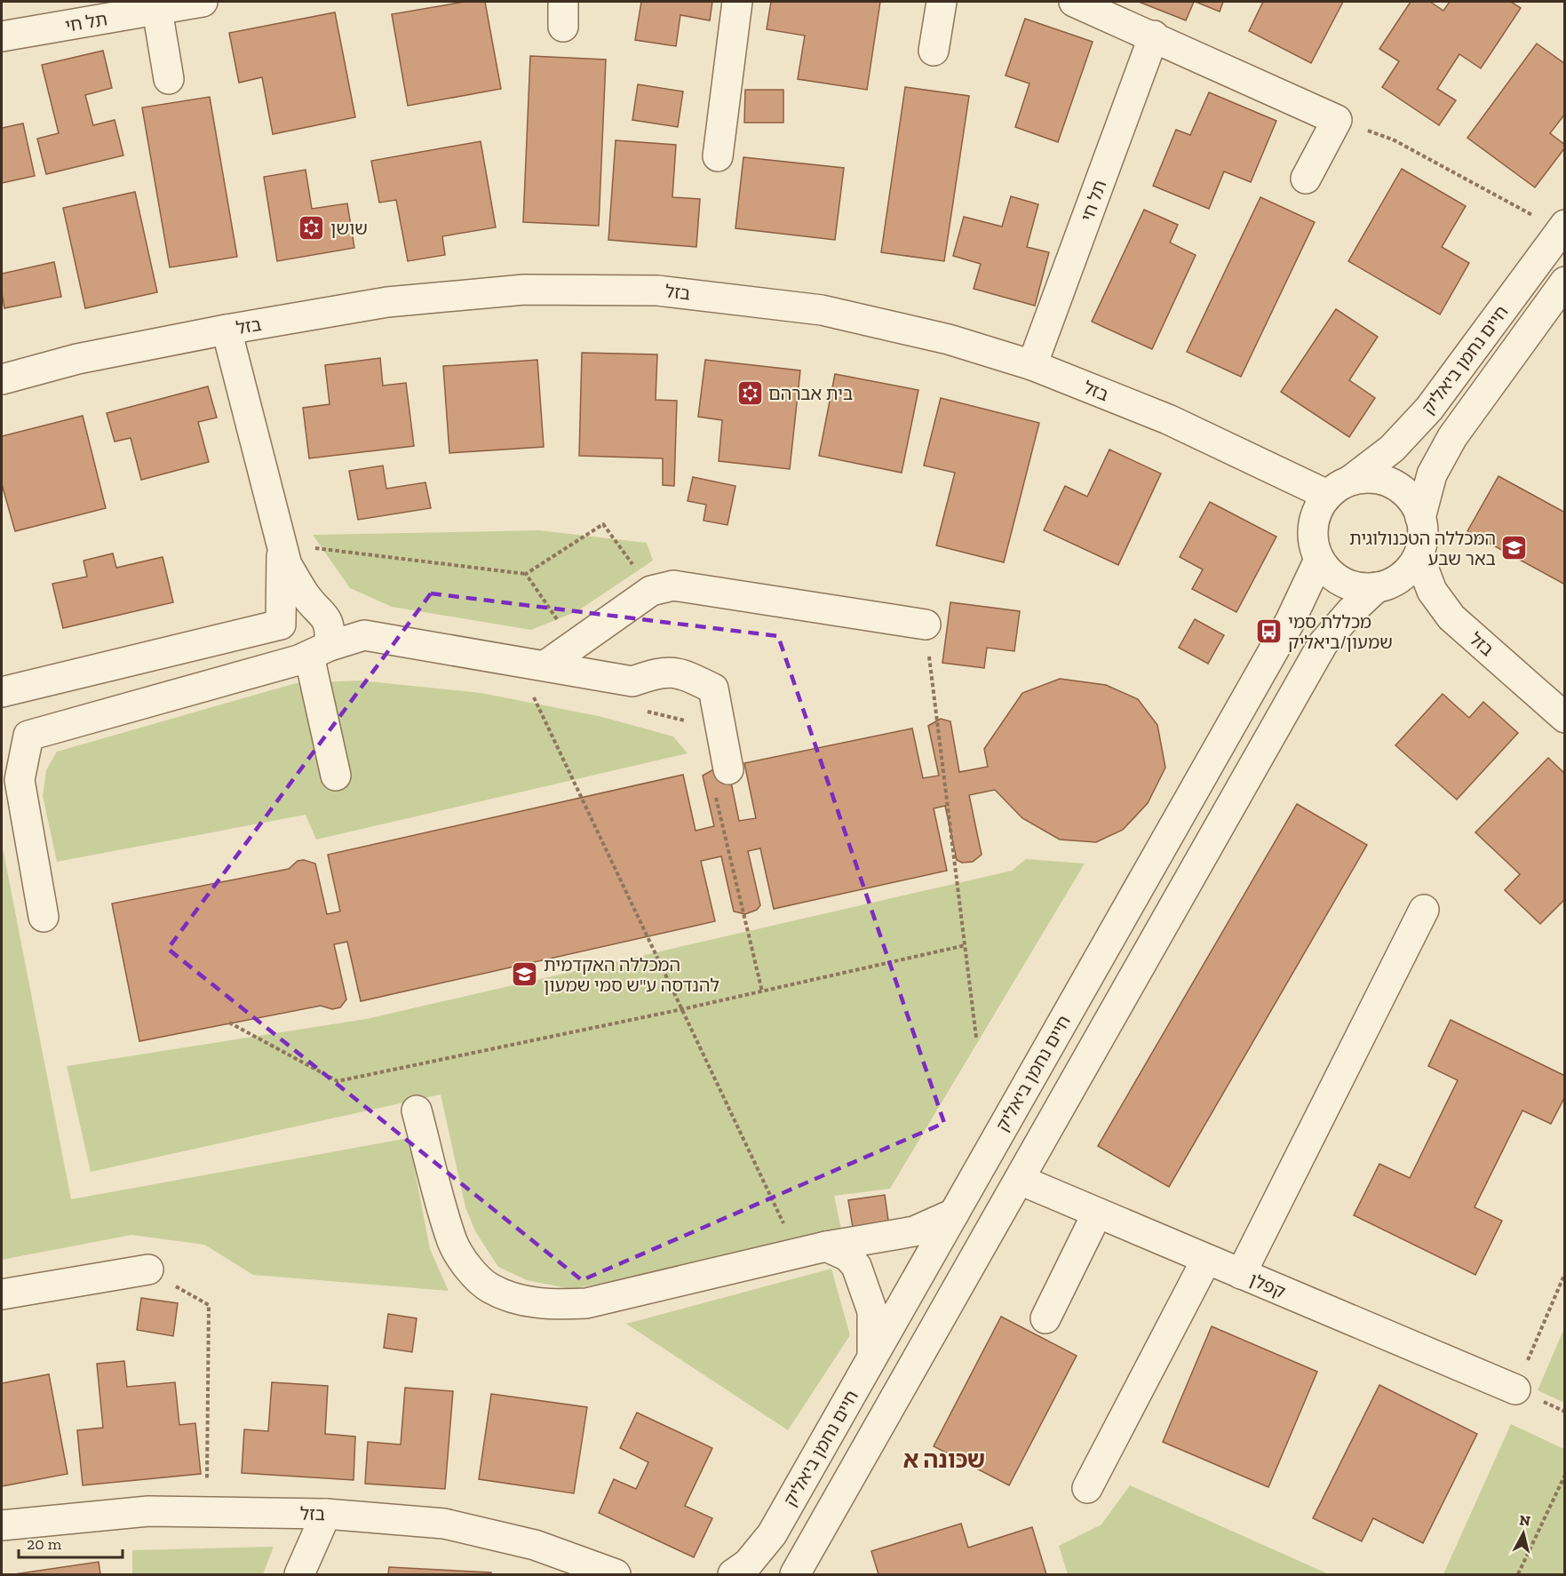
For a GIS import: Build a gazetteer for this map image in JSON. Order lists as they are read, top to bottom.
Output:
{
  "streets": {
    "street": [
      "תל חי",
      "בזל",
      "חיים נחמן ביאליק",
      "קפלן"
    ]
  },
  "crossings": [
    ["תל חי", "בזל"],
    ["בזל", "חיים נחמן ביאליק"]
  ],
  "districts": ["שכונה א"],
  "places": {
    "synagogue": ["שושן", "בית אברהם"],
    "school or university": ["המכללה הטכנולוגית באר שבע", "המכללה האקדמית להנדסה ע\"ש סמי שמעון"],
    "bus stop": ["מכללת סמי שמעון/ביאליק"]
  },
  "scale_bar": "20 m",
  "north": "top"
}
